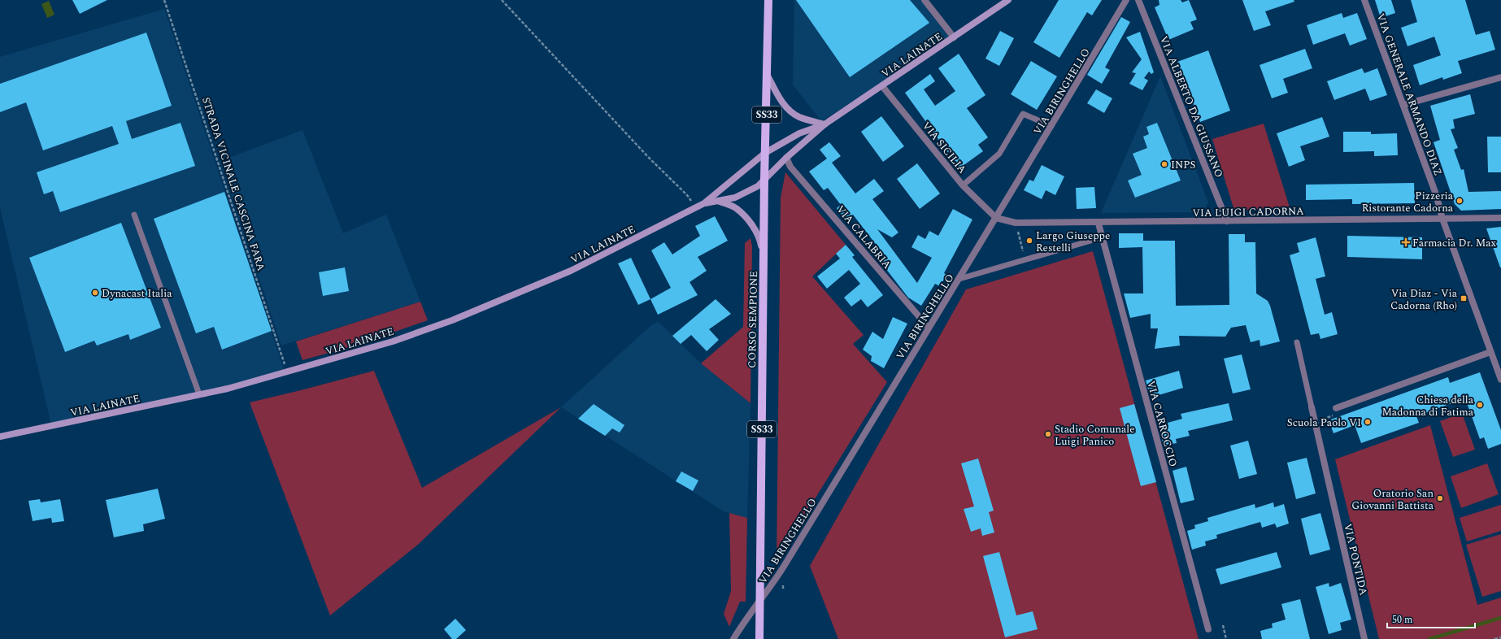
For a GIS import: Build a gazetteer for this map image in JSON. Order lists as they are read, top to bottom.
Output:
{
  "streets": {
    "main road": ["VIA LAINATE", "SS33", "CORSO SEMPIONE"],
    "street": [
      "VIA BIRINGHELLO",
      "VIA GENERALE ARMANDO DIAZ",
      "VIA ALBERTO DA GIUSSANO",
      "VIA SICILIA",
      "VIA LUIGI CADORNA",
      "VIA CALABRIA",
      "VIA CARROCCIO",
      "VIA PONTIDA"
    ],
    "path": ["STRADA VICINALE CASCINA FARA"]
  },
  "crossings": [
    ["VIA LAINATE", "VIA SICILIA"],
    ["VIA LAINATE", "STRADA VICINALE CASCINA FARA"],
    ["VIA LAINATE", "VIA CALABRIA"],
    ["VIA LAINATE", "CORSO SEMPIONE"],
    ["VIA BIRINGHELLO", "VIA SICILIA"],
    ["VIA BIRINGHELLO", "VIA LUIGI CADORNA"],
    ["VIA BIRINGHELLO", "VIA CALABRIA"],
    ["VIA BIRINGHELLO", "CORSO SEMPIONE"],
    ["VIA GENERALE ARMANDO DIAZ", "VIA LUIGI CADORNA"],
    ["VIA ALBERTO DA GIUSSANO", "VIA LUIGI CADORNA"],
    ["VIA SICILIA", "VIA LUIGI CADORNA"],
    ["VIA LUIGI CADORNA", "VIA CARROCCIO"]
  ],
  "places": {
    "other": [
      "INPS",
      "Pizzeria Ristorante Cadorna",
      "Largo Giuseppe Restelli",
      "Dynacast Italia",
      "Chiesa della Madonna di Fatima",
      "Scuola Paolo VI",
      "Stadio Comunale Luigi Panico",
      "Oratorio San Giovanni Battista"
    ],
    "health": ["Farmacia Dr. Max"],
    "transit": ["Via Diaz - Via Cadorna (Rho)"]
  },
  "scale_bar": "50 m"
}
